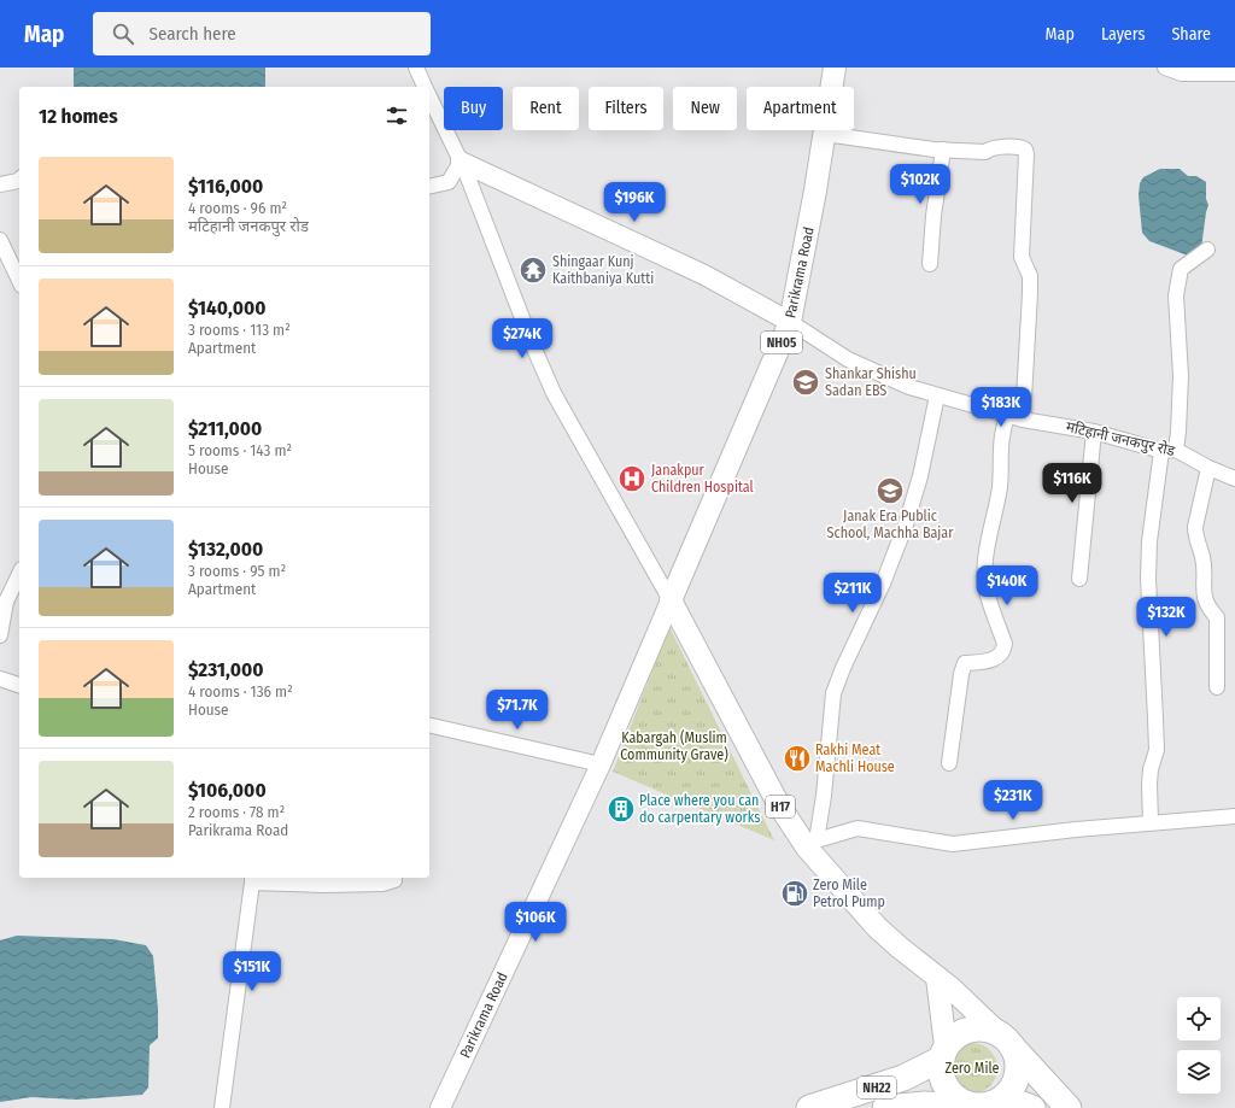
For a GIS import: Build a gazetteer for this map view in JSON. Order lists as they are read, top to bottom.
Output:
{
  "streets": {
    "highway": ["NH22"],
    "main road": ["Parikrama Road", "NH05", "H17"],
    "street": ["मटिहानी जनकपुर रोड"]
  },
  "crossings": [
    ["Parikrama Road", "NH05"],
    ["Parikrama Road", "मटिहानी जनकपुर रोड"],
    ["Parikrama Road", "H17"],
    ["NH05", "H17"],
    ["H17", "NH22"]
  ],
  "parks": ["Kabargah (Muslim Community Grave)", "Zero Mile"],
  "places": {
    "temple": ["Shingaar Kunj Kaithbaniya Kutti"],
    "school or university": ["Shankar Shishu Sadan EBS", "Janak Era Public School, Machha Bajar"],
    "hospital": ["Janakpur Children Hospital"],
    "restaurant": ["Rakhi Meat Machli House"],
    "building": ["Place where you can do carpentary works"],
    "fuel station": ["Zero Mile Petrol Pump"]
  },
  "page": {
    "header": "Map",
    "search": "Search here",
    "nav": ["Map", "Layers", "Share"],
    "chip": [
      "Buy",
      "Rent",
      "Filters",
      "New",
      "Apartment"
    ],
    "heading": "12 homes",
    "list": [
      {
        "name": "$116,000",
        "note": "4 rooms · 96 m² · मटिहानी जनकपुर रोड"
      },
      {
        "name": "$140,000",
        "note": "3 rooms · 113 m² · Apartment"
      },
      {
        "name": "$211,000",
        "note": "5 rooms · 143 m² · House"
      },
      {
        "name": "$132,000",
        "note": "3 rooms · 95 m² · Apartment"
      },
      {
        "name": "$231,000",
        "note": "4 rooms · 136 m² · House"
      },
      {
        "name": "$106,000",
        "note": "2 rooms · 78 m² · Parikrama Road"
      }
    ],
    "price": [
      "$102K",
      "$196K",
      "$274K",
      "$183K",
      "$116K",
      "$140K",
      "$211K",
      "$132K",
      "$71.7K",
      "$231K",
      "$106K",
      "$151K"
    ]
  }
}
